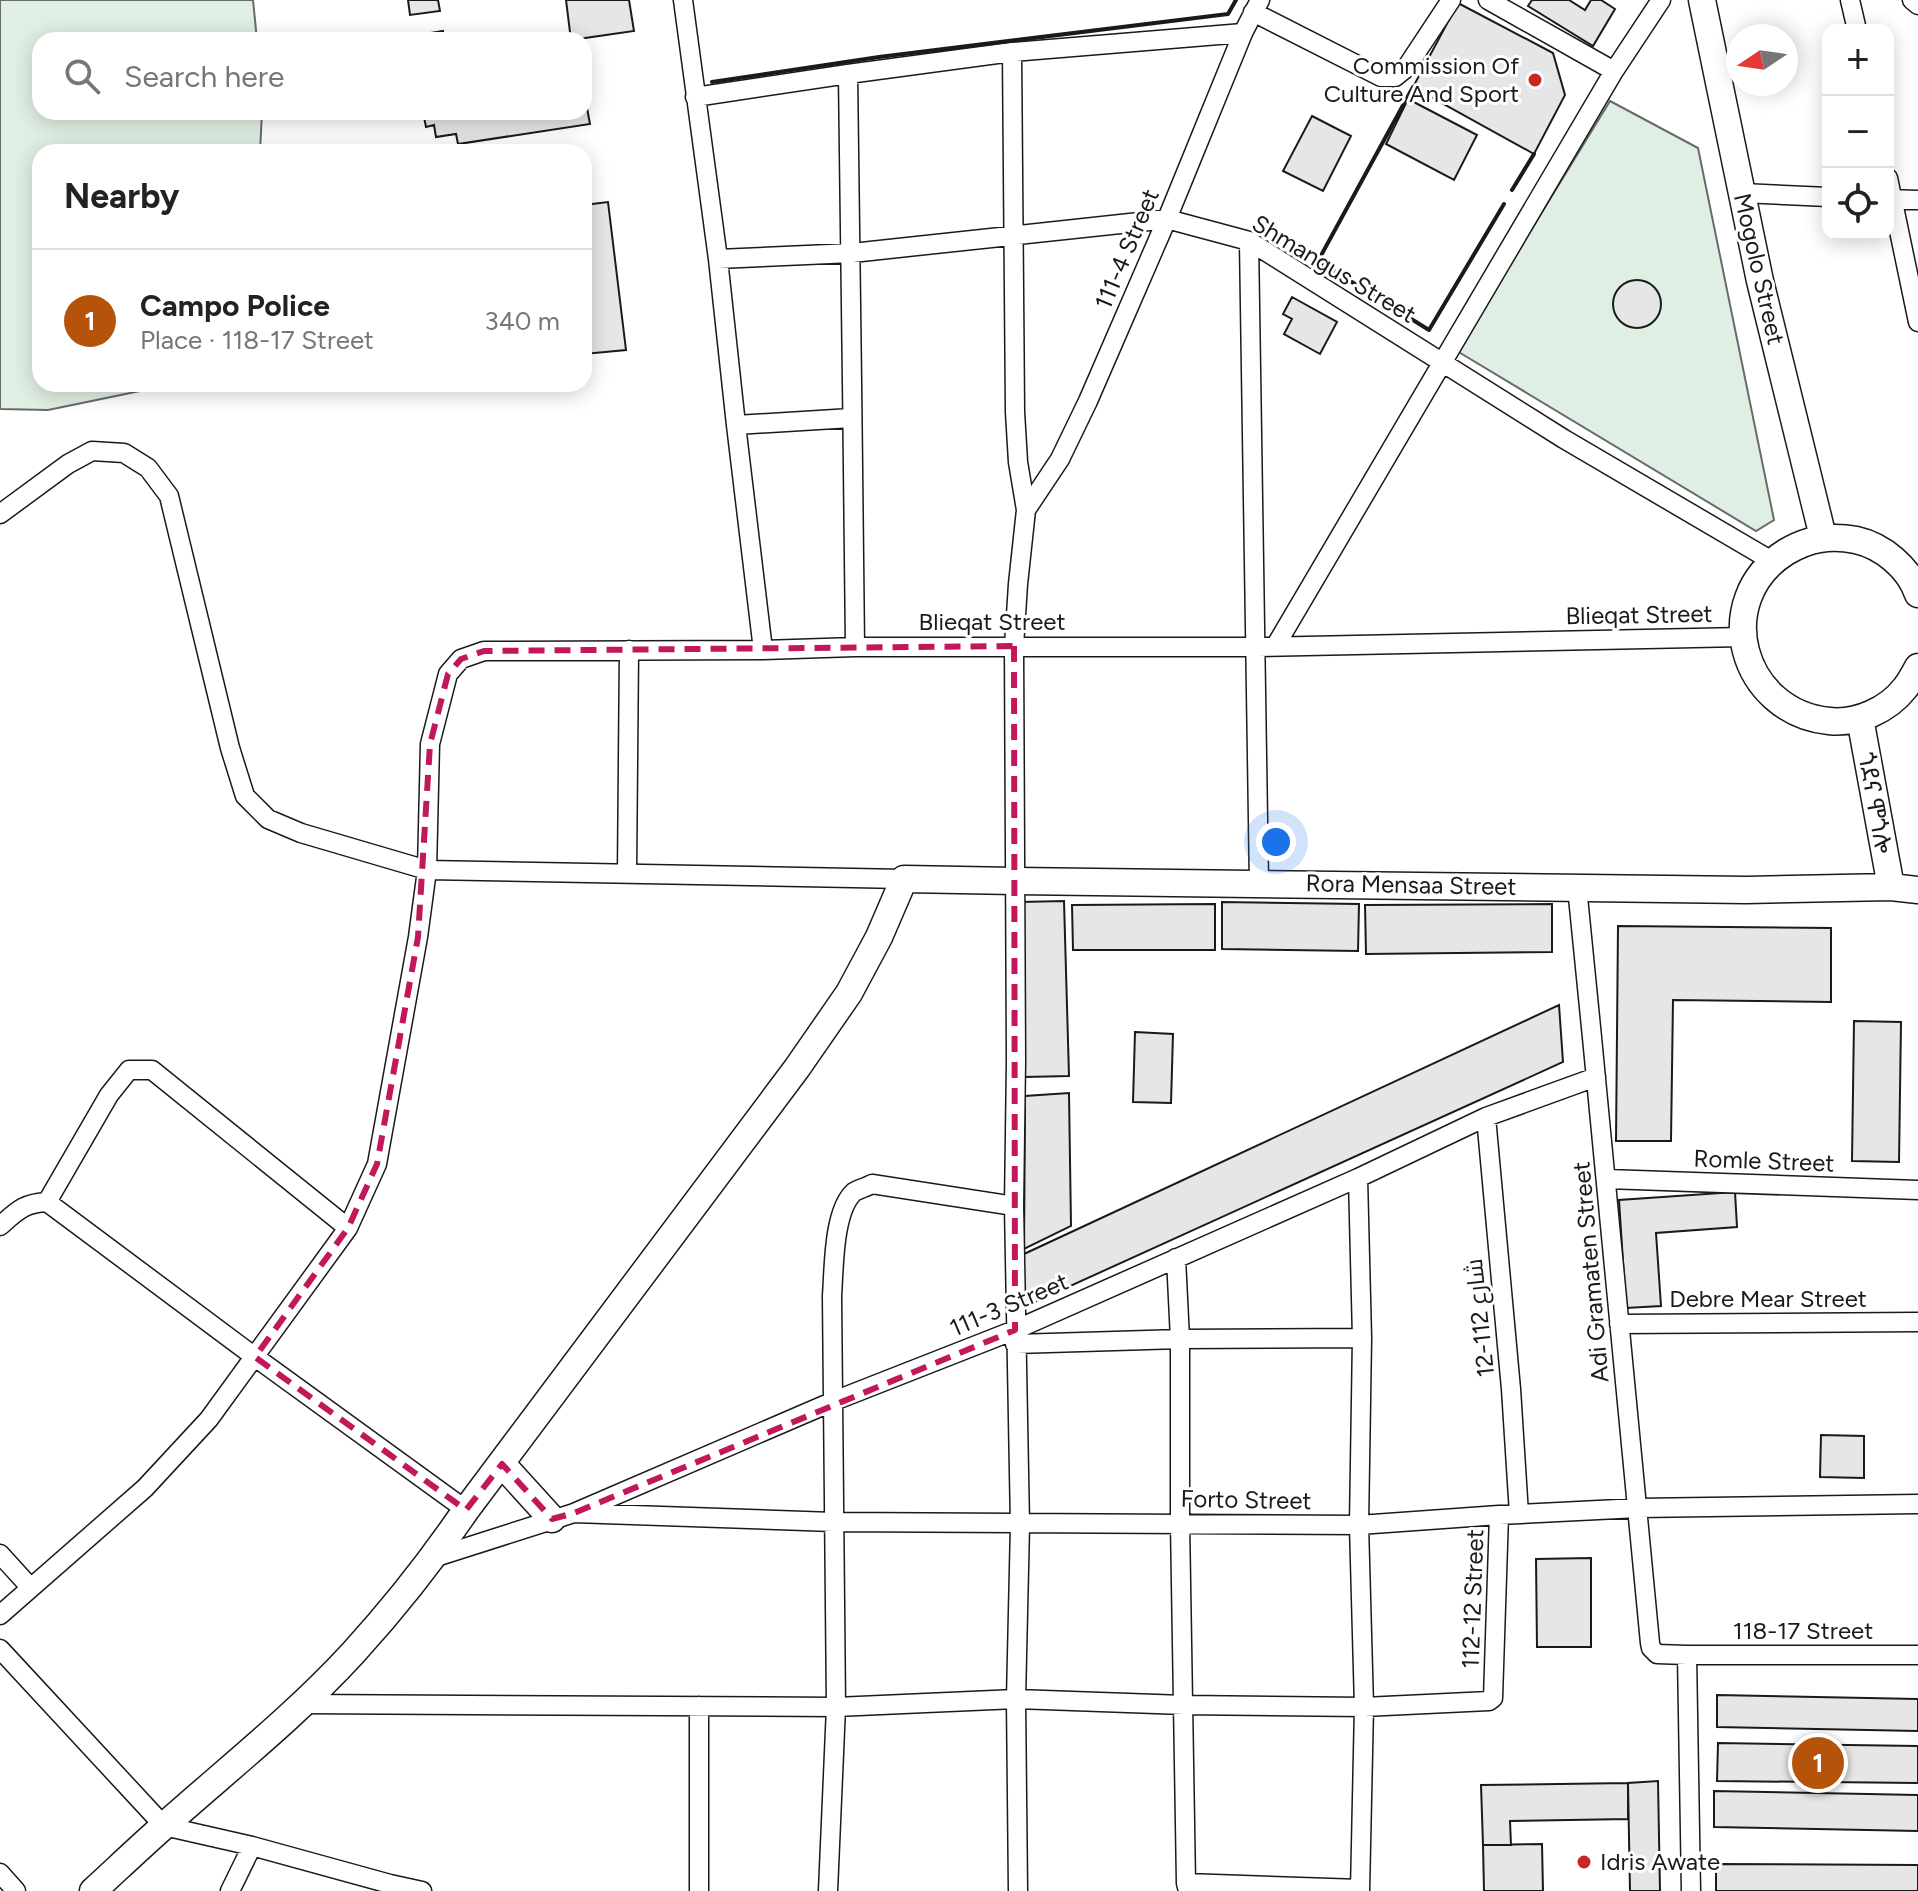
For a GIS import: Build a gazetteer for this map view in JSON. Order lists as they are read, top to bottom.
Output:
{
  "streets": {
    "main road": ["Mogolo Street", "ጎደና ሞጎሎ", "Rora Mensaa Street"],
    "street": [
      "111-4 Street",
      "Shmangus Street",
      "Blieqat Street",
      "Romle Street",
      "Adi Gramaten Street",
      "Debre Mear Street",
      "111-3 Street",
      "شارع 112-12",
      "Forto Street",
      "112-12 Street",
      "118-17 Street"
    ]
  },
  "crossings": [
    ["111-4 Street", "Shmangus Street"],
    ["ጎደና ሞጎሎ", "Rora Mensaa Street"],
    ["Rora Mensaa Street", "Adi Gramaten Street"],
    ["Romle Street", "Adi Gramaten Street"],
    ["Adi Gramaten Street", "Debre Mear Street"],
    ["Adi Gramaten Street", "111-3 Street"],
    ["Adi Gramaten Street", "Forto Street"],
    ["Adi Gramaten Street", "118-17 Street"],
    ["111-3 Street", "شارع 112-12"],
    ["111-3 Street", "Forto Street"],
    ["شارع 112-12", "Forto Street"],
    ["Forto Street", "112-12 Street"]
  ],
  "places": ["Commission Of Culture And Sport", "Idris Awate"],
  "north": "left",
  "page": {
    "map_buttons": ["+", "−"],
    "search": "Search here",
    "heading": "Nearby",
    "list": [
      {
        "mark": "1",
        "name": "Campo Police",
        "note": "Place · 118-17 Street",
        "value": "340 m"
      }
    ],
    "pins": "1"
  }
}
